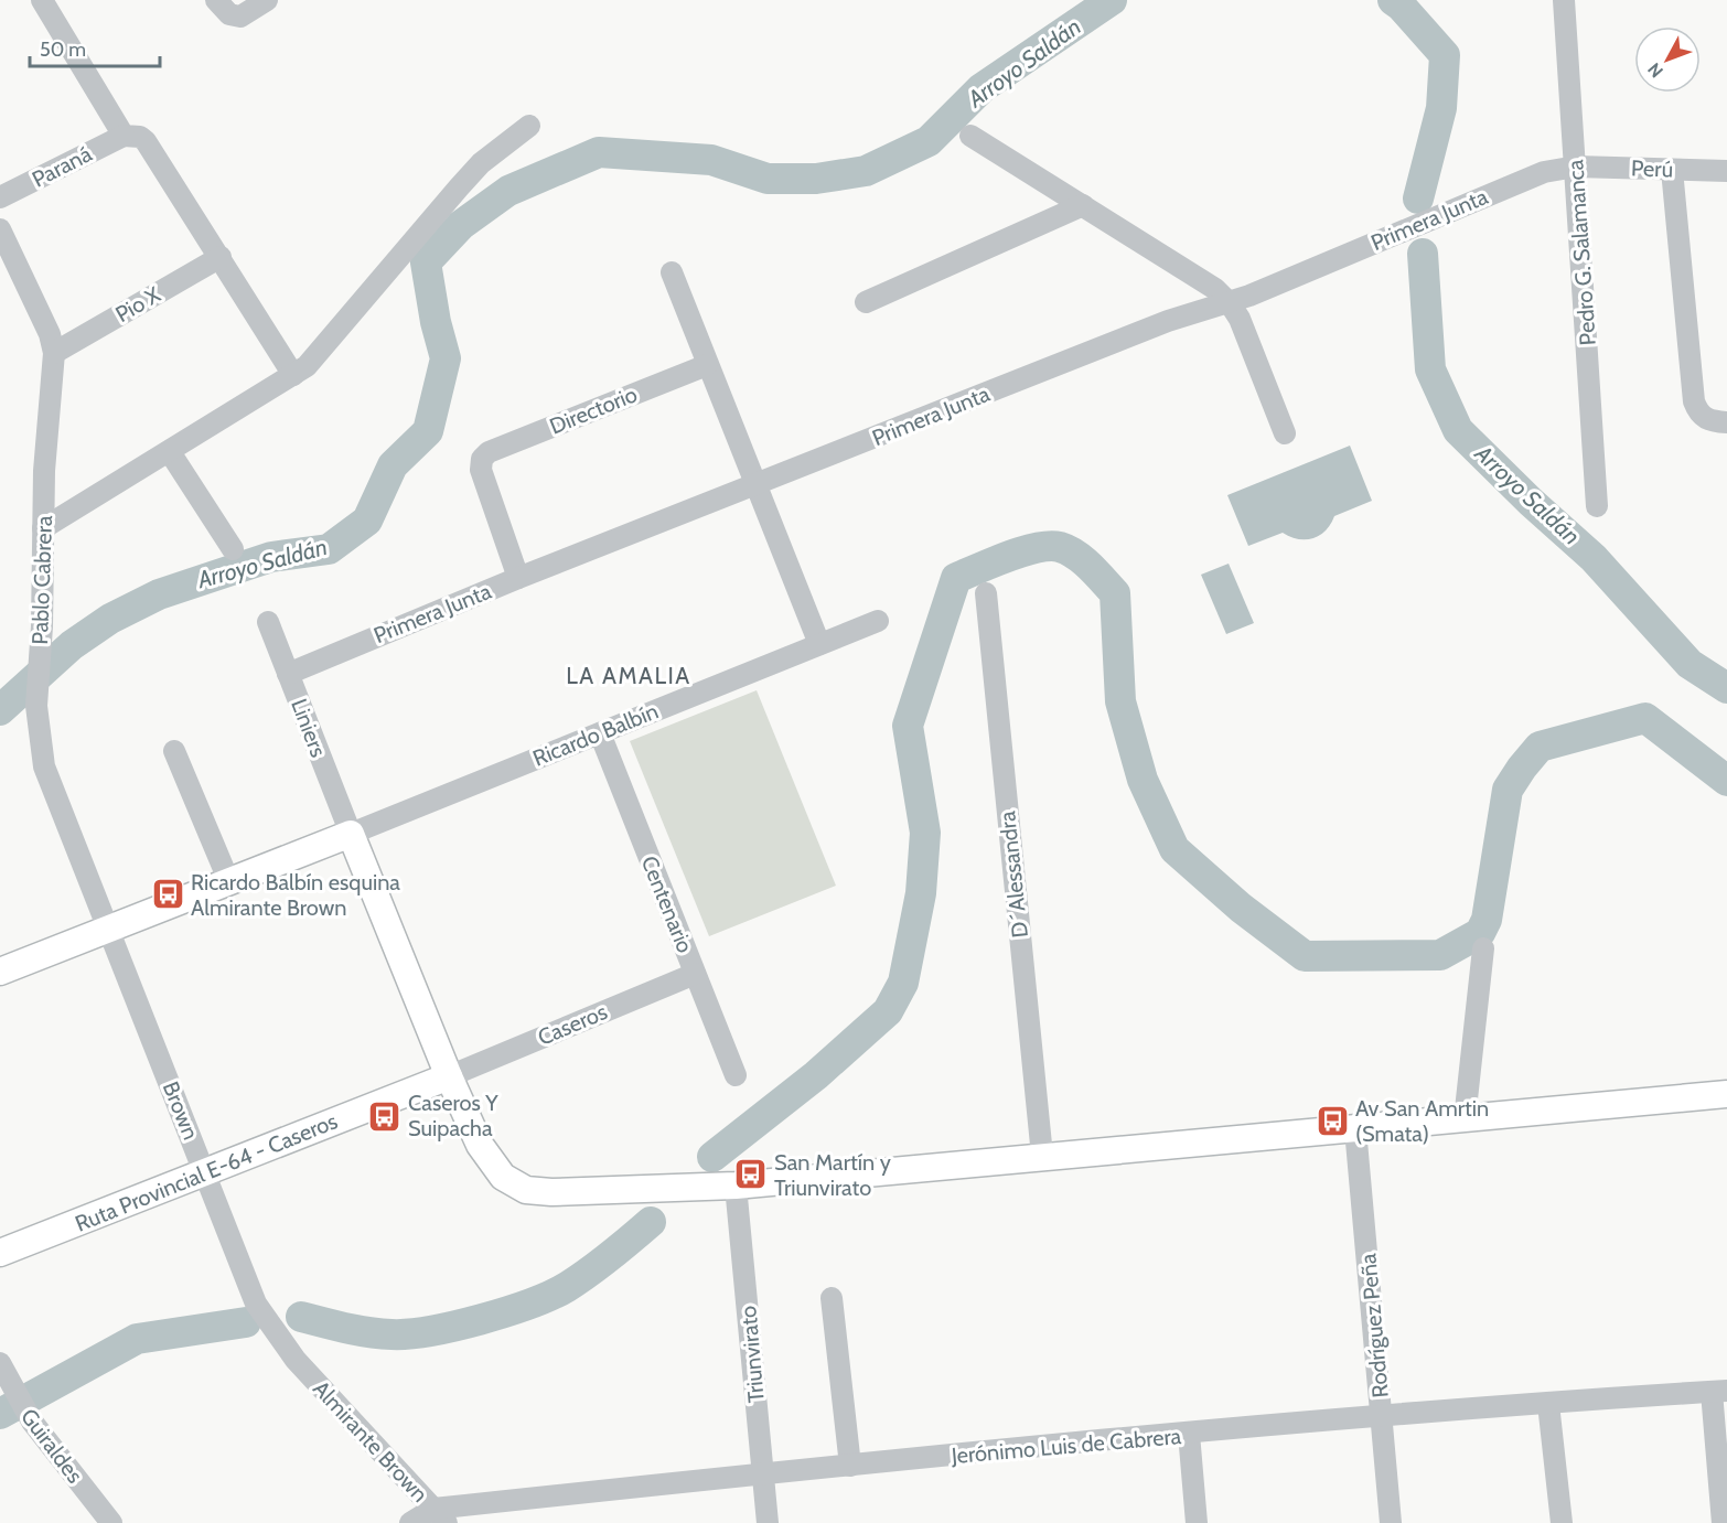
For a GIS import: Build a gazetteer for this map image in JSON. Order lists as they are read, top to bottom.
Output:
{
  "streets": {
    "main road": ["Ruta Provincial E-64 - Caseros"],
    "street": [
      "Paraná",
      "Perú",
      "Primera Junta",
      "Pedro G. Salamanca",
      "Pio X",
      "Directorio",
      "Pablo Cabrera",
      "Liniers",
      "Ricardo Balbín",
      "D´Alessandra",
      "Centenario",
      "Caseros",
      "Brown",
      "Rodríguez Peña",
      "Triunvirato",
      "Almirante Brown",
      "Guiraldes",
      "Jerónimo Luis de Cabrera"
    ]
  },
  "crossings": [
    ["Perú", "Primera Junta"],
    ["Perú", "Pedro G. Salamanca"],
    ["Primera Junta", "Pedro G. Salamanca"],
    ["Primera Junta", "Directorio"],
    ["Primera Junta", "Liniers"],
    ["Pio X", "Pablo Cabrera"],
    ["Pablo Cabrera", "Brown"],
    ["Liniers", "Ricardo Balbín"],
    ["Ricardo Balbín", "Centenario"],
    ["Centenario", "Caseros"],
    ["Caseros", "Ruta Provincial E-64 - Caseros"],
    ["Brown", "Ruta Provincial E-64 - Caseros"],
    ["Brown", "Almirante Brown"],
    ["Rodríguez Peña", "Jerónimo Luis de Cabrera"],
    ["Triunvirato", "Jerónimo Luis de Cabrera"],
    ["Almirante Brown", "Jerónimo Luis de Cabrera"]
  ],
  "districts": ["LA AMALIA"],
  "water": ["Arroyo Saldán"],
  "places": {
    "bus stop": [
      "Ricardo Balbín esquina Almirante Brown",
      "Caseros Y Suipacha",
      "Av San Amrtin (Smata)",
      "San Martín y Triunvirato"
    ]
  },
  "scale_bar": "50 m",
  "north": "bottom left"
}
